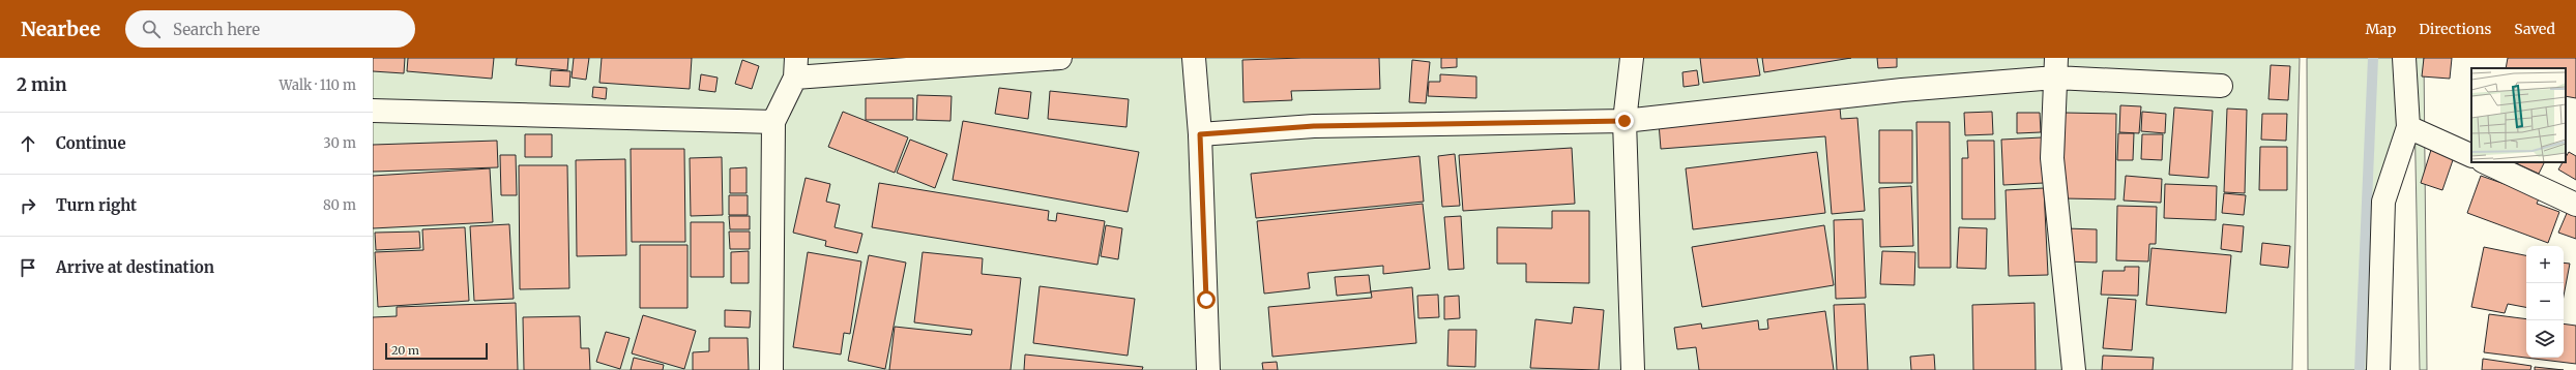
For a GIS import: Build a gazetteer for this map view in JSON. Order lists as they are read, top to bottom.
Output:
{
  "scale_bar": "20 m",
  "page": {
    "header": "Nearbee",
    "search": "Search here",
    "nav": ["Map", "Directions", "Saved"],
    "heading": ["2 min", "Walk · 110 m"],
    "list": [
      ["Continue", "30 m"],
      ["Turn right", "80 m"],
      "Arrive at destination"
    ],
    "map_buttons": ["+", "−"],
    "scale": "20 m"
  }
}
